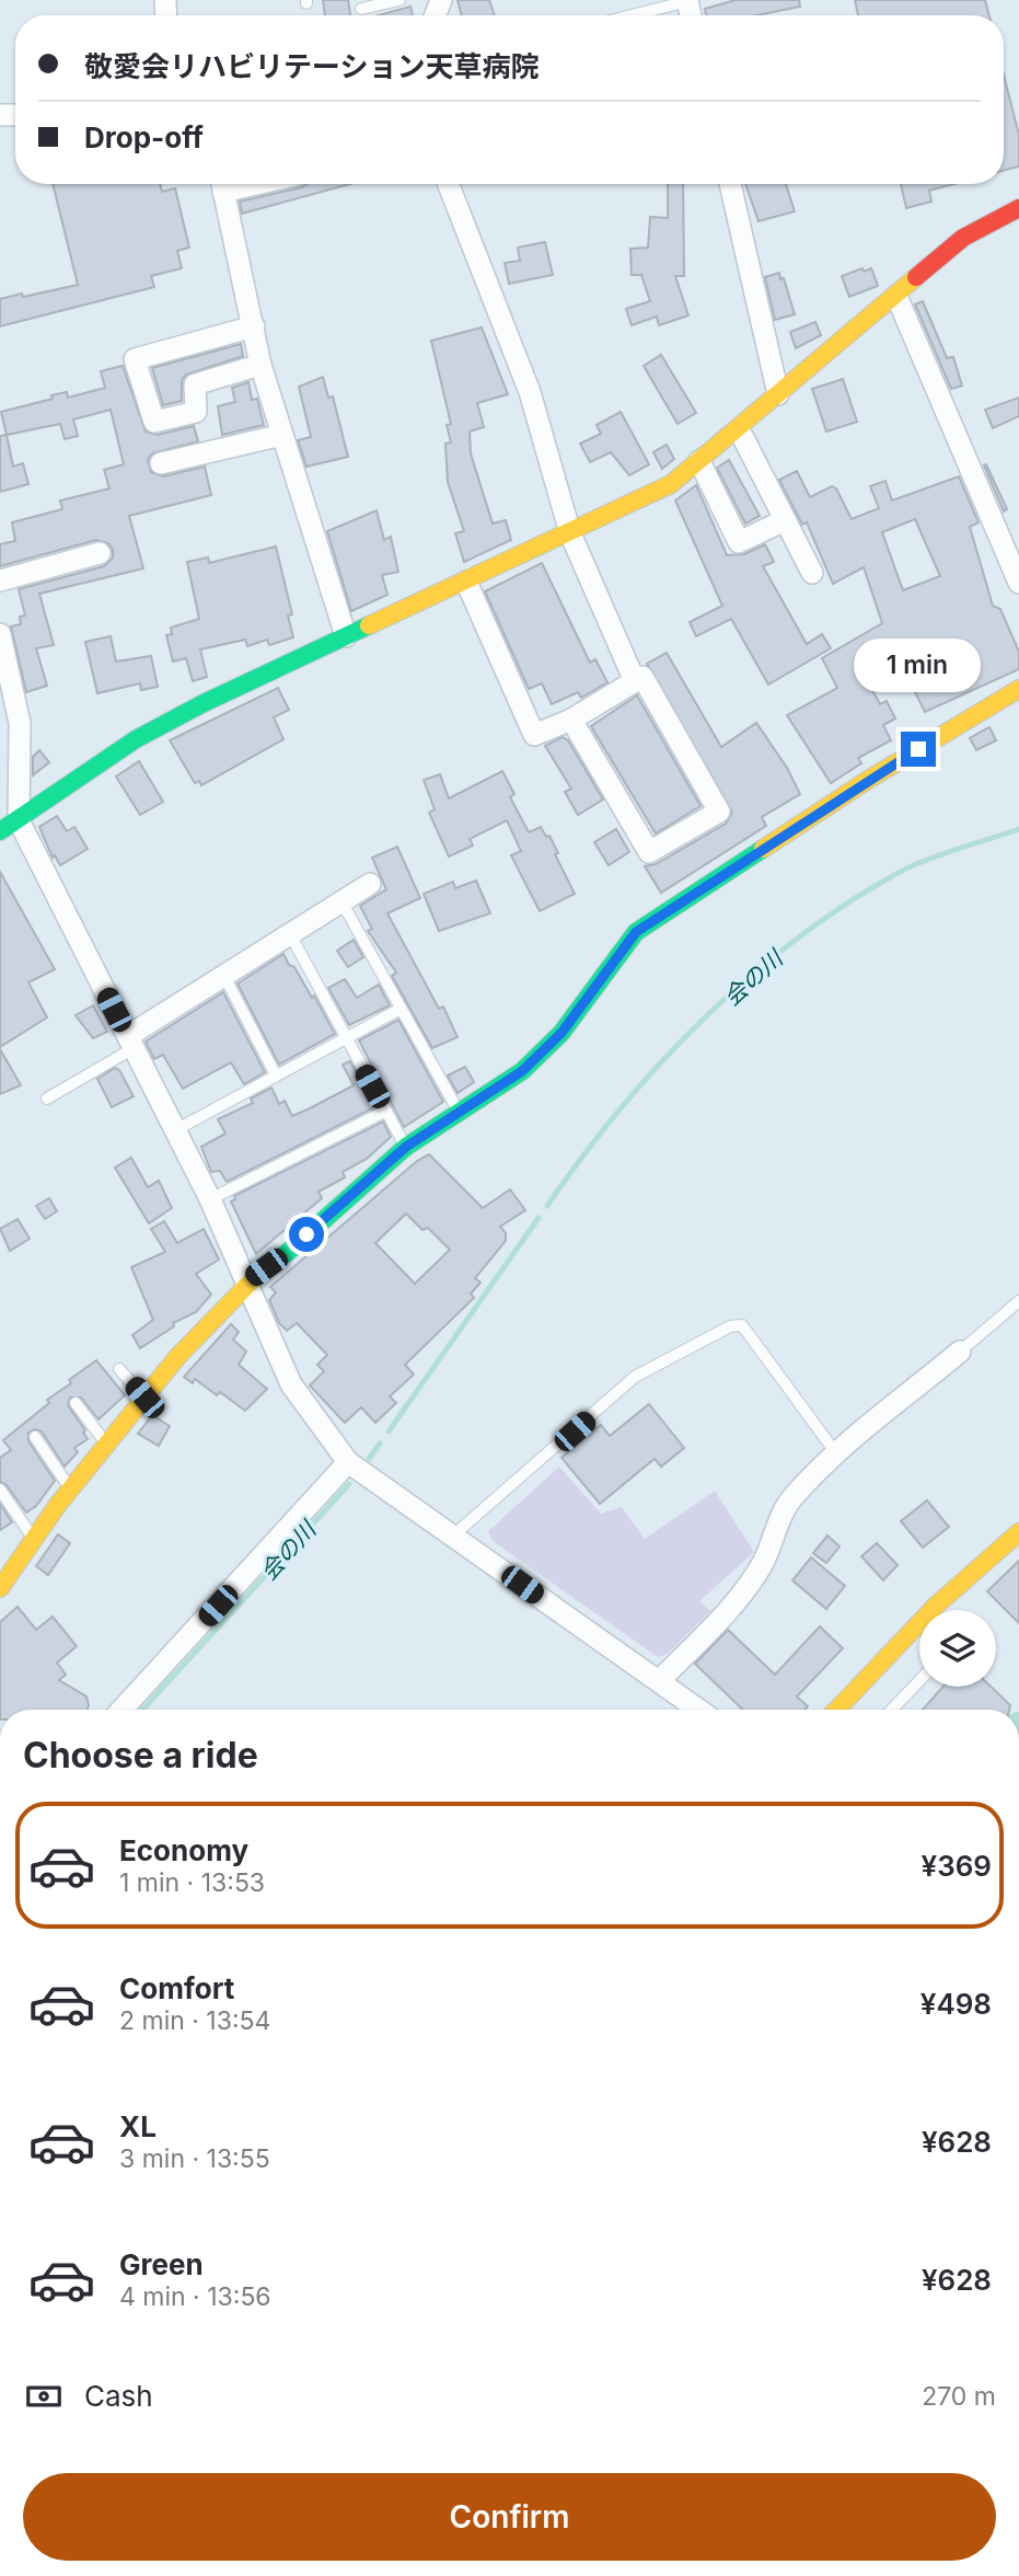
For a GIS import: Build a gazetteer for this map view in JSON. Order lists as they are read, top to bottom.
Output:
{
  "water": ["会の川"],
  "page": {
    "banner": ["敬愛会リハビリテーション天草病院", "Drop-off"],
    "bubble": "1 min",
    "heading": "Choose a ride",
    "list": [
      {
        "name": "Economy",
        "note": "1 min · 13:53",
        "value": "¥369"
      },
      {
        "name": "Comfort",
        "note": "2 min · 13:54",
        "value": "¥498"
      },
      {
        "name": "XL",
        "note": "3 min · 13:55",
        "value": "¥628"
      },
      {
        "name": "Green",
        "note": "4 min · 13:56",
        "value": "¥628"
      }
    ],
    "pay": ["Cash", "270 m"],
    "buttons": "Confirm"
  }
}
